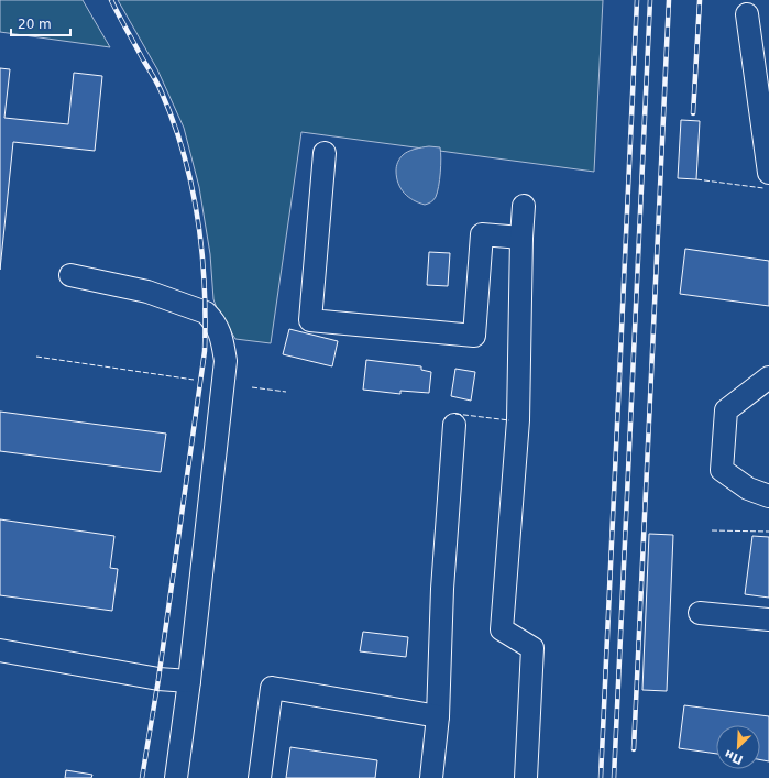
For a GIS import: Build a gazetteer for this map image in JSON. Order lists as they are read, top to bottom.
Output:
{
  "scale_bar": "20 m",
  "north": "bottom left"
}
